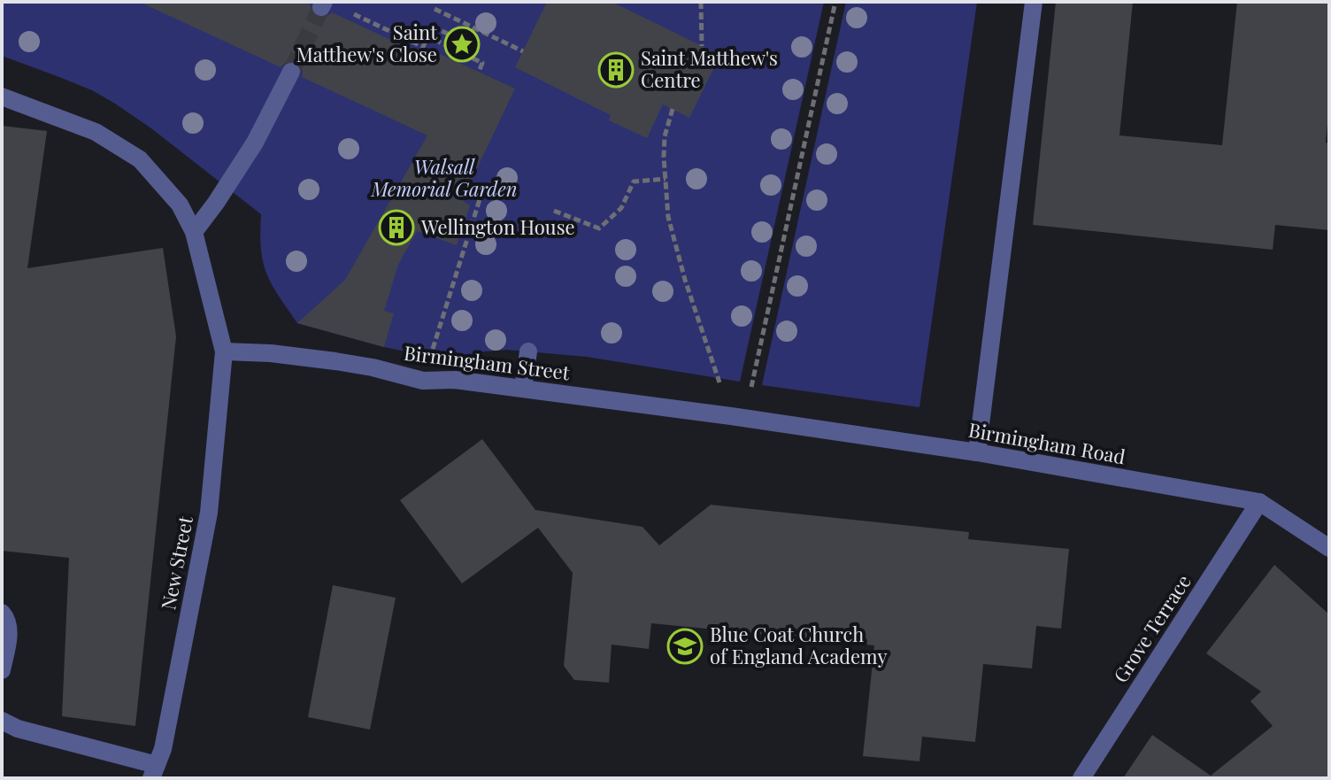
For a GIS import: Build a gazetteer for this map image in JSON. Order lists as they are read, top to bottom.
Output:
{
  "streets": {
    "street": [
      "Birmingham Street",
      "Birmingham Road",
      "New Street",
      "Grove Terrace"
    ]
  },
  "crossings": [
    ["Birmingham Street", "Birmingham Road"],
    ["Birmingham Street", "New Street"],
    ["Birmingham Road", "Grove Terrace"]
  ],
  "parks": ["Walsall Memorial Garden"],
  "places": {
    "place": ["Saint Matthew's Close"],
    "building": ["Saint Matthew's Centre", "Wellington House"],
    "school or university": ["Blue Coat Church of England Academy"]
  }
}
